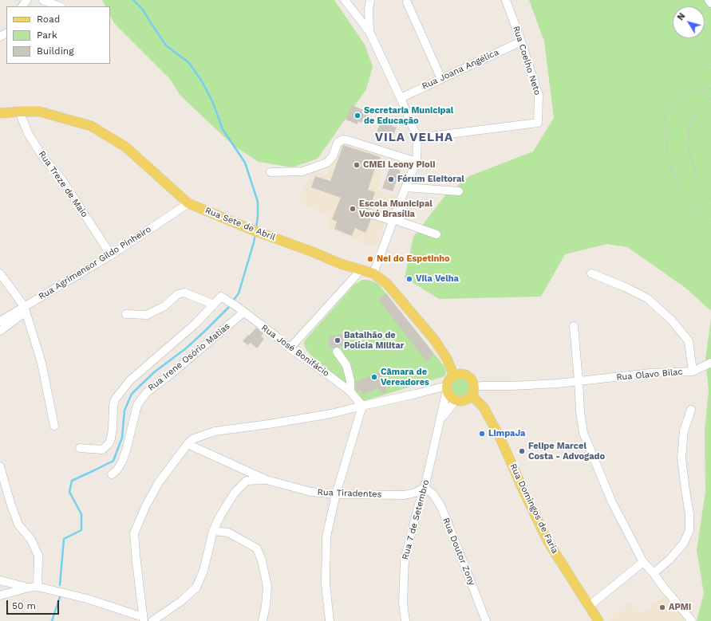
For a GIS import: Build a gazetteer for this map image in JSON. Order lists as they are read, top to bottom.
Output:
{
  "streets": {
    "main road": ["Rua Sete de Abril", "Rua Domingos de Faria"],
    "street": [
      "Rua Coelho Neto",
      "Rua Joana Angélica",
      "Rua Treze de Maio",
      "Rua Agrimensor Gildo Pinheiro",
      "Rua José Bonifácio",
      "Rua Irene Osório Matias",
      "Rua Olavo Bilac",
      "Rua Tiradentes",
      "Rua 7 de Setembro",
      "Rua Doutor Zony"
    ]
  },
  "crossings": [
    ["Rua Coelho Neto", "Rua Joana Angélica"],
    ["Rua Treze de Maio", "Rua Sete de Abril"],
    ["Rua Treze de Maio", "Rua Agrimensor Gildo Pinheiro"],
    ["Rua Sete de Abril", "Rua Agrimensor Gildo Pinheiro"],
    ["Rua Sete de Abril", "Rua Olavo Bilac"],
    ["Rua Sete de Abril", "Rua Domingos de Faria"],
    ["Rua Sete de Abril", "Rua 7 de Setembro"],
    ["Rua José Bonifácio", "Rua Irene Osório Matias"],
    ["Rua Olavo Bilac", "Rua Domingos de Faria"],
    ["Rua Olavo Bilac", "Rua 7 de Setembro"],
    ["Rua Tiradentes", "Rua 7 de Setembro"],
    ["Rua Tiradentes", "Rua Doutor Zony"],
    ["Rua Domingos de Faria", "Rua 7 de Setembro"],
    ["Rua 7 de Setembro", "Rua Doutor Zony"]
  ],
  "districts": ["VILA VELHA"],
  "places": [
    "Secretaria Municipal de Educação",
    "CMEI Leony Pioli",
    "Fórum Eleitoral",
    "Escola Municipal Vovó Brasília",
    "Nei do Espetinho",
    "Vila Velha",
    "Batalhão de Polícia Militar",
    "Câmara de Vereadores",
    "LimpaJa",
    "Felipe Marcel Costa - Advogado",
    "APMI"
  ],
  "legend": ["Road", "Park", "Building"],
  "scale_bar": "50 m",
  "north": "top left"
}
